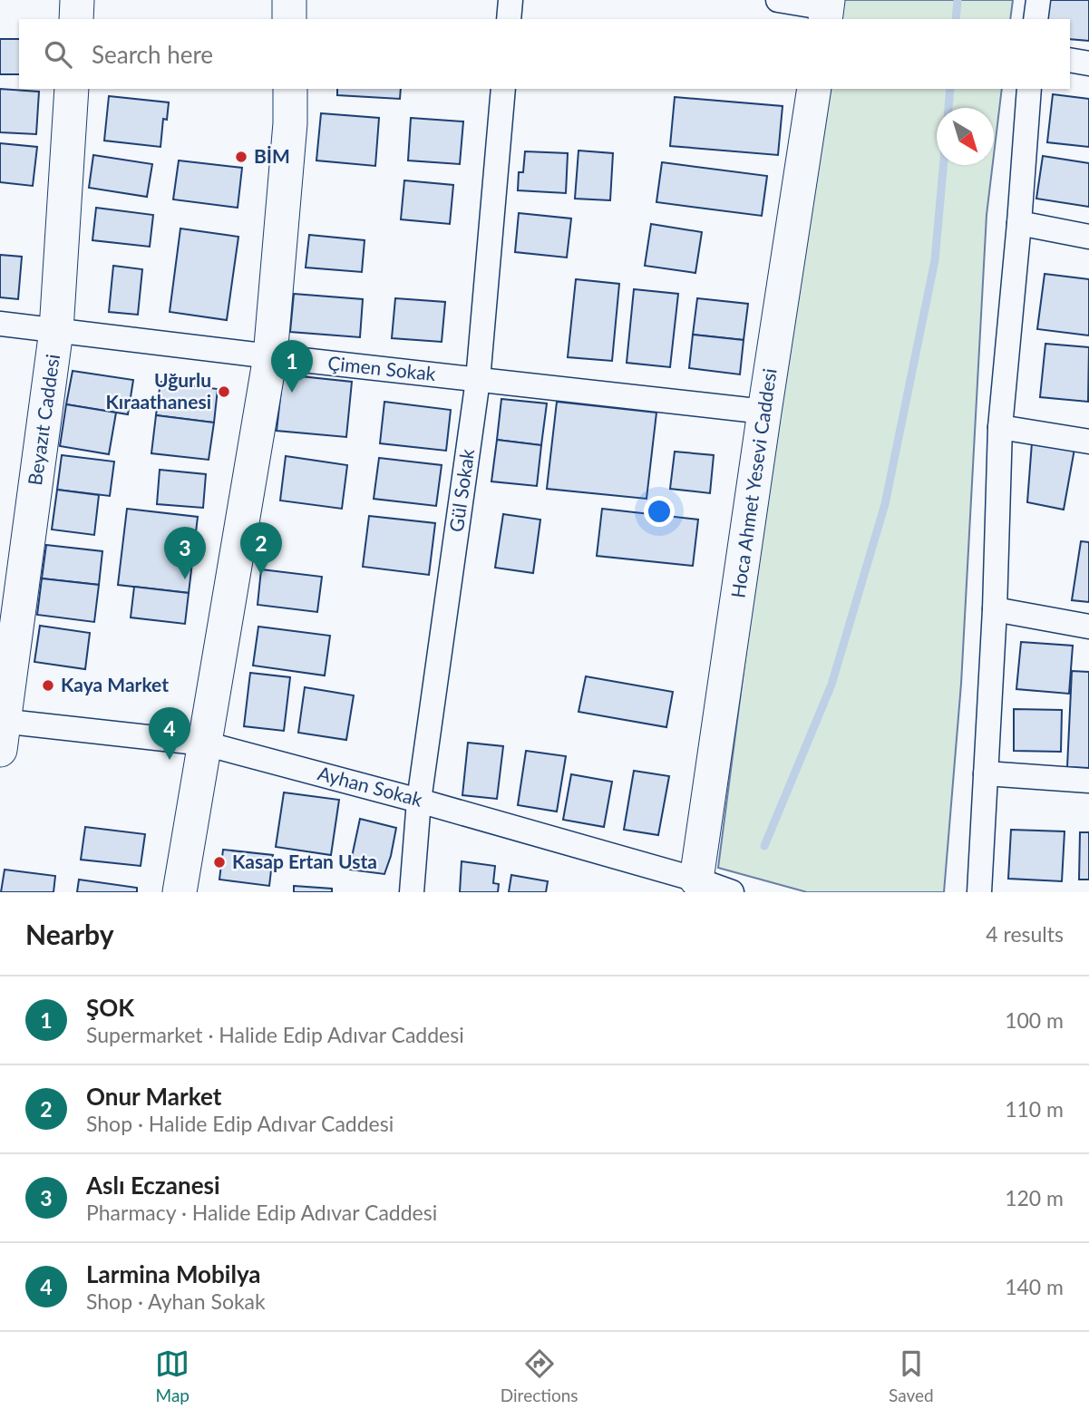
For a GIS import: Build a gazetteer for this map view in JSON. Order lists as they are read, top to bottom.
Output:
{
  "streets": {
    "street": [
      "Çimen Sokak",
      "Beyazıt Caddesi",
      "Hoca Ahmet Yesevi Caddesi",
      "Gül Sokak",
      "Ayhan Sokak"
    ]
  },
  "crossings": [
    ["Çimen Sokak", "Beyazıt Caddesi"],
    ["Çimen Sokak", "Hoca Ahmet Yesevi Caddesi"],
    ["Çimen Sokak", "Gül Sokak"],
    ["Beyazıt Caddesi", "Ayhan Sokak"],
    ["Hoca Ahmet Yesevi Caddesi", "Ayhan Sokak"],
    ["Gül Sokak", "Ayhan Sokak"]
  ],
  "places": [
    "BİM",
    "Uğurlu Kıraathanesi",
    "Kaya Market",
    "Kasap Ertan Usta"
  ],
  "north": "bottom right",
  "page": {
    "search": "Search here",
    "pins": [
      "1",
      "2",
      "3",
      "4"
    ],
    "heading": ["Nearby", "4 results"],
    "list": [
      {
        "mark": "1",
        "name": "ŞOK",
        "note": "Supermarket · Halide Edip Adıvar Caddesi",
        "value": "100 m"
      },
      {
        "mark": "2",
        "name": "Onur Market",
        "note": "Shop · Halide Edip Adıvar Caddesi",
        "value": "110 m"
      },
      {
        "mark": "3",
        "name": "Aslı Eczanesi",
        "note": "Pharmacy · Halide Edip Adıvar Caddesi",
        "value": "120 m"
      },
      {
        "mark": "4",
        "name": "Larmina Mobilya",
        "note": "Shop · Ayhan Sokak",
        "value": "140 m"
      }
    ],
    "nav": ["Map", "Directions", "Saved"]
  }
}
